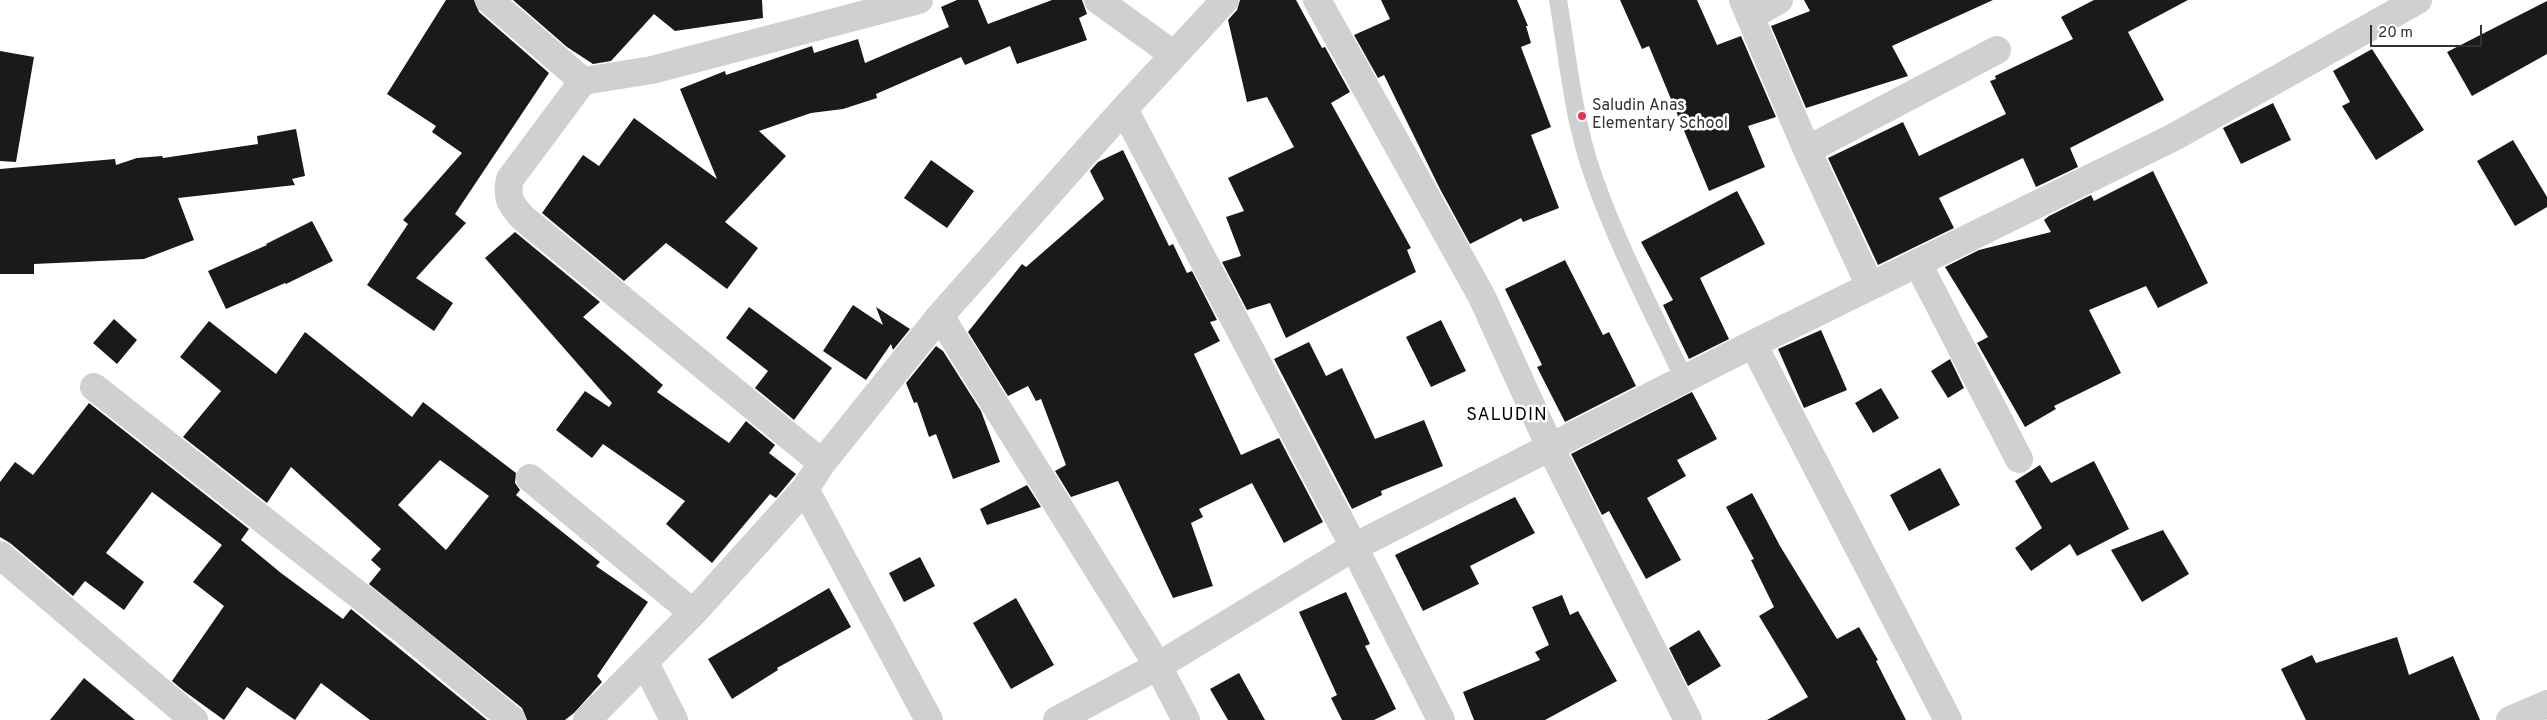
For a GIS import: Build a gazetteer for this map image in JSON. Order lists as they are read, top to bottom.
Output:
{
  "districts": ["SALUDIN"],
  "places": ["Saludin Anas Elementary School"],
  "scale_bar": "20 m"
}
